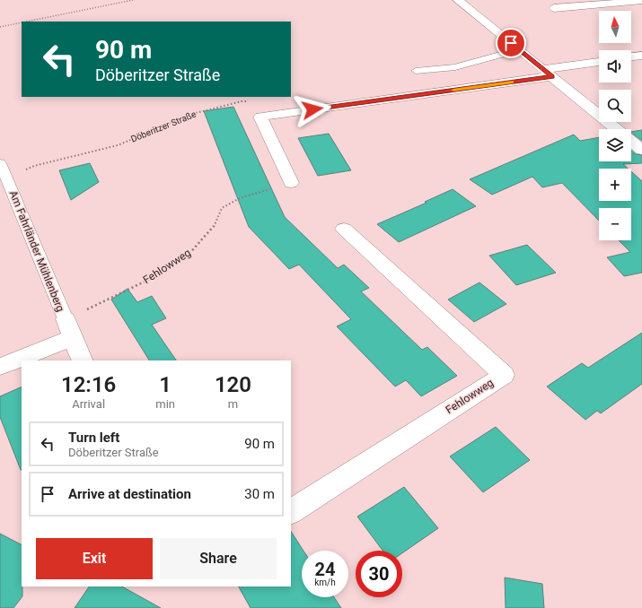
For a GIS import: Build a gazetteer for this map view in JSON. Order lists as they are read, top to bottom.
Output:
{
  "streets": {
    "street": ["Fehlowweg"],
    "lane": ["Am Fahrländer Mühlenberg"],
    "path": ["Döberitzer Straße"]
  },
  "crossings": [
    ["Döberitzer Straße", "Am Fahrländer Mühlenberg"],
    ["Am Fahrländer Mühlenberg", "Fehlowweg"]
  ],
  "north": "top",
  "page": {
    "map_buttons": ["+", "−"],
    "turn": ["90 m", "Döberitzer Straße"],
    "eta": [
      "12:16",
      "Arrival",
      "1",
      "min",
      "120",
      "m"
    ],
    "list": [
      {
        "name": "Turn left",
        "note": "Döberitzer Straße",
        "value": "90 m"
      },
      {
        "name": "Arrive at destination",
        "value": "30 m"
      }
    ],
    "buttons": ["Exit", "Share"],
    "speed": "24 km/h",
    "limit": "30"
  }
}
